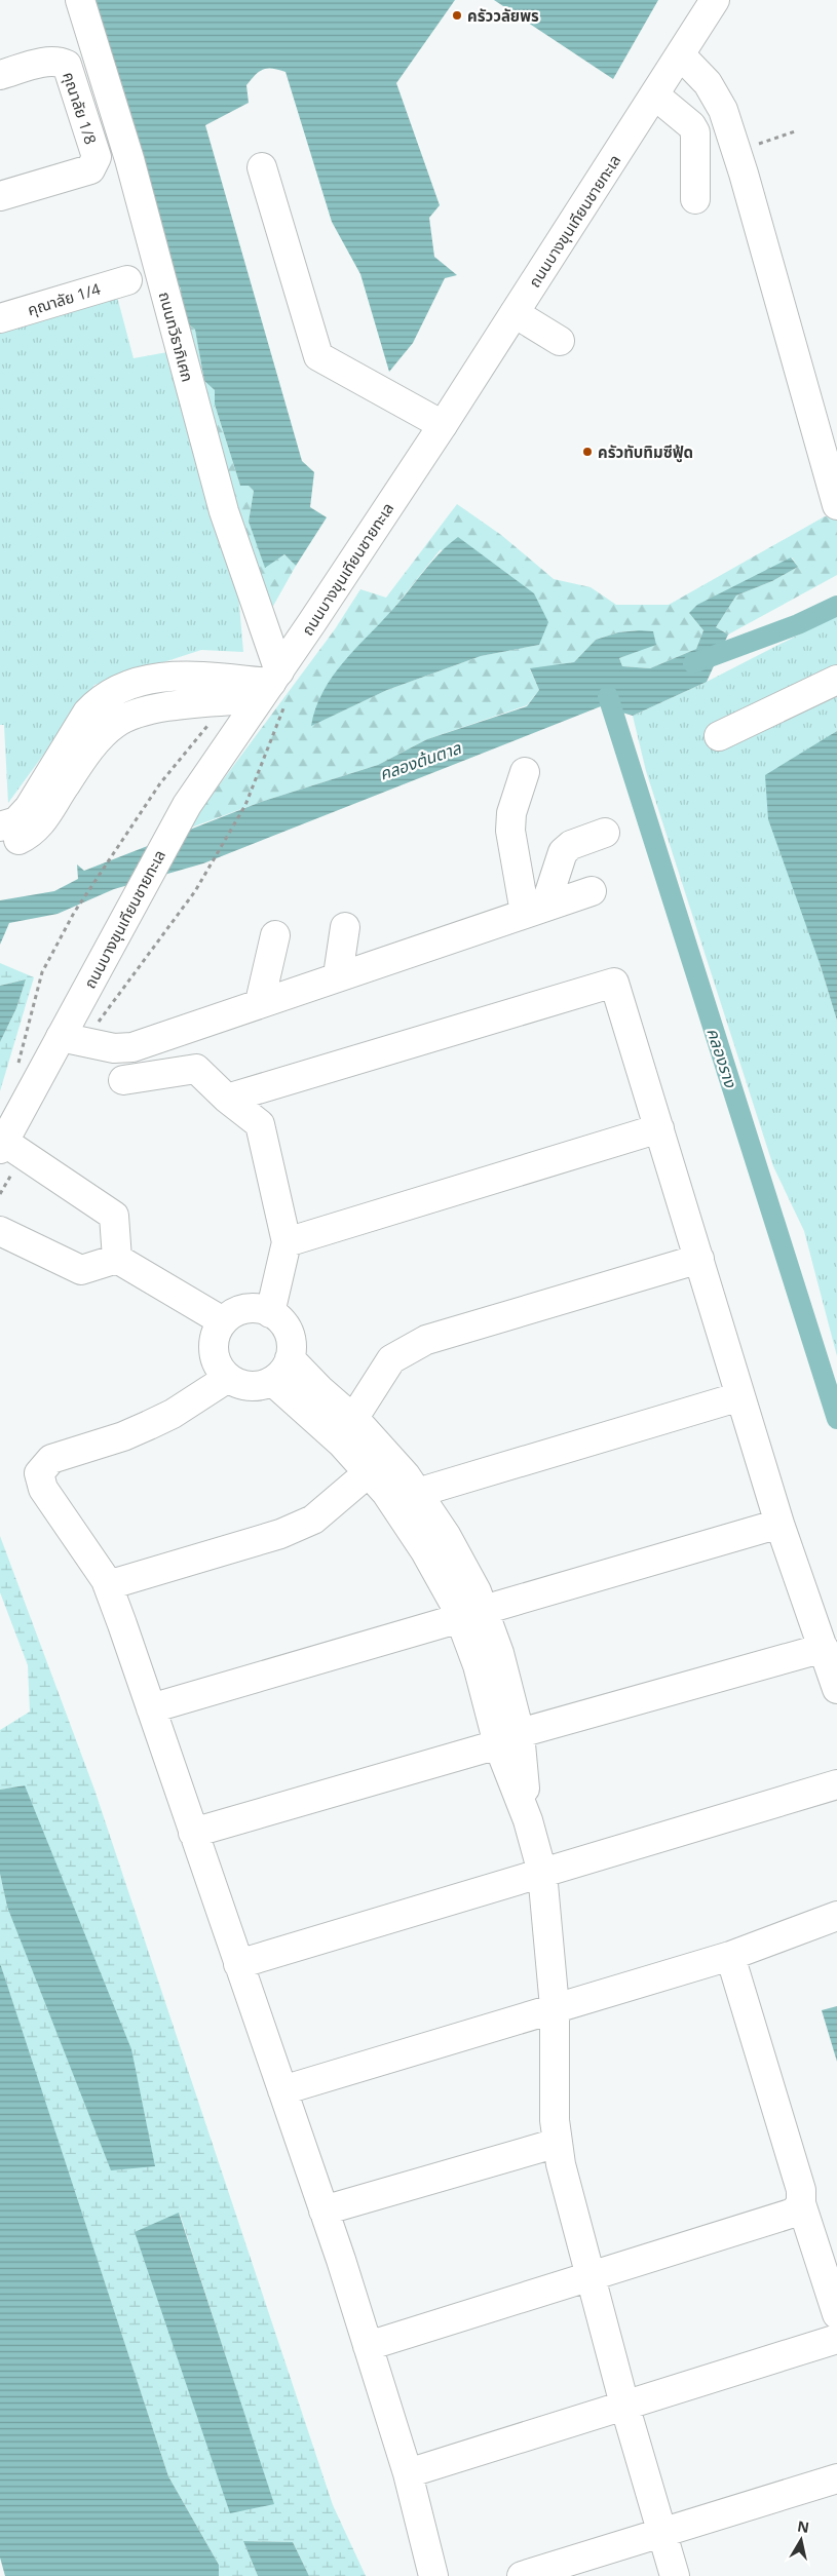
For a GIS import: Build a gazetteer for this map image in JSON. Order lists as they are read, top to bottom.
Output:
{
  "streets": {
    "street": [
      "คุณาลัย 1/8",
      "ถนนบางขุนเทียนชายทะเล",
      "คุณาลัย 1/4",
      "ถนนทวีธาภิเศก"
    ]
  },
  "crossings": [
    ["ถนนบางขุนเทียนชายทะเล", "ถนนทวีธาภิเศก"]
  ],
  "water": ["คลองต้นตาล", "คลองราง"],
  "places": ["ครัววลัยพร", "ครัวทับทิมซีฟู้ด"],
  "north": "top"
}
